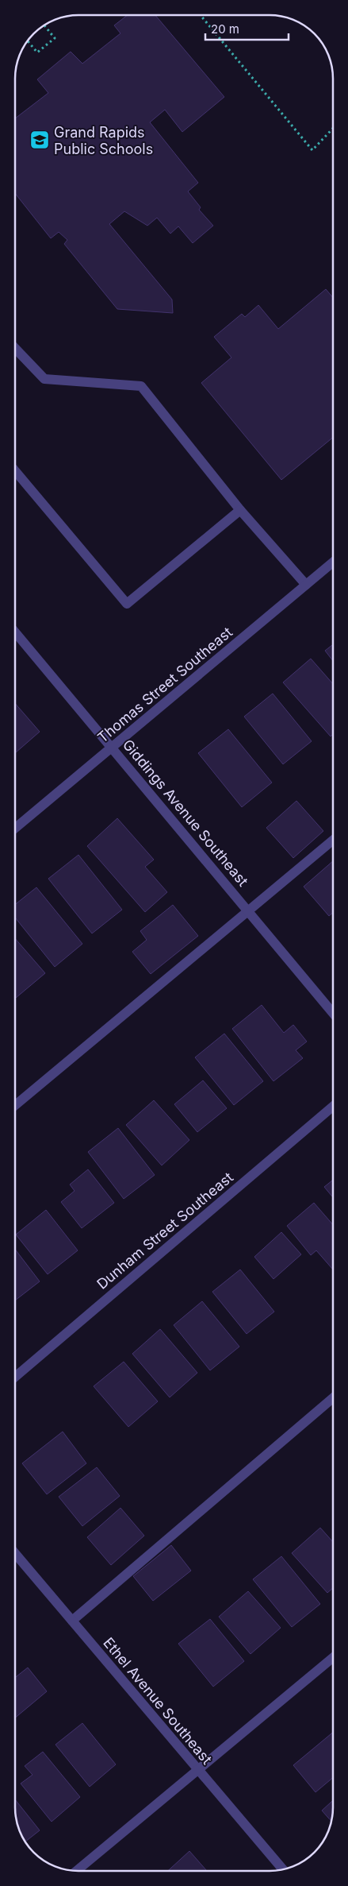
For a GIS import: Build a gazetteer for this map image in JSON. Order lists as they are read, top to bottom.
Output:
{
  "streets": {
    "street": [
      "Thomas Street Southeast",
      "Giddings Avenue Southeast",
      "Dunham Street Southeast",
      "Ethel Avenue Southeast"
    ]
  },
  "crossings": [
    ["Thomas Street Southeast", "Giddings Avenue Southeast"]
  ],
  "places": {
    "school or university": ["Grand Rapids Public Schools"]
  },
  "scale_bar": "20 m"
}
